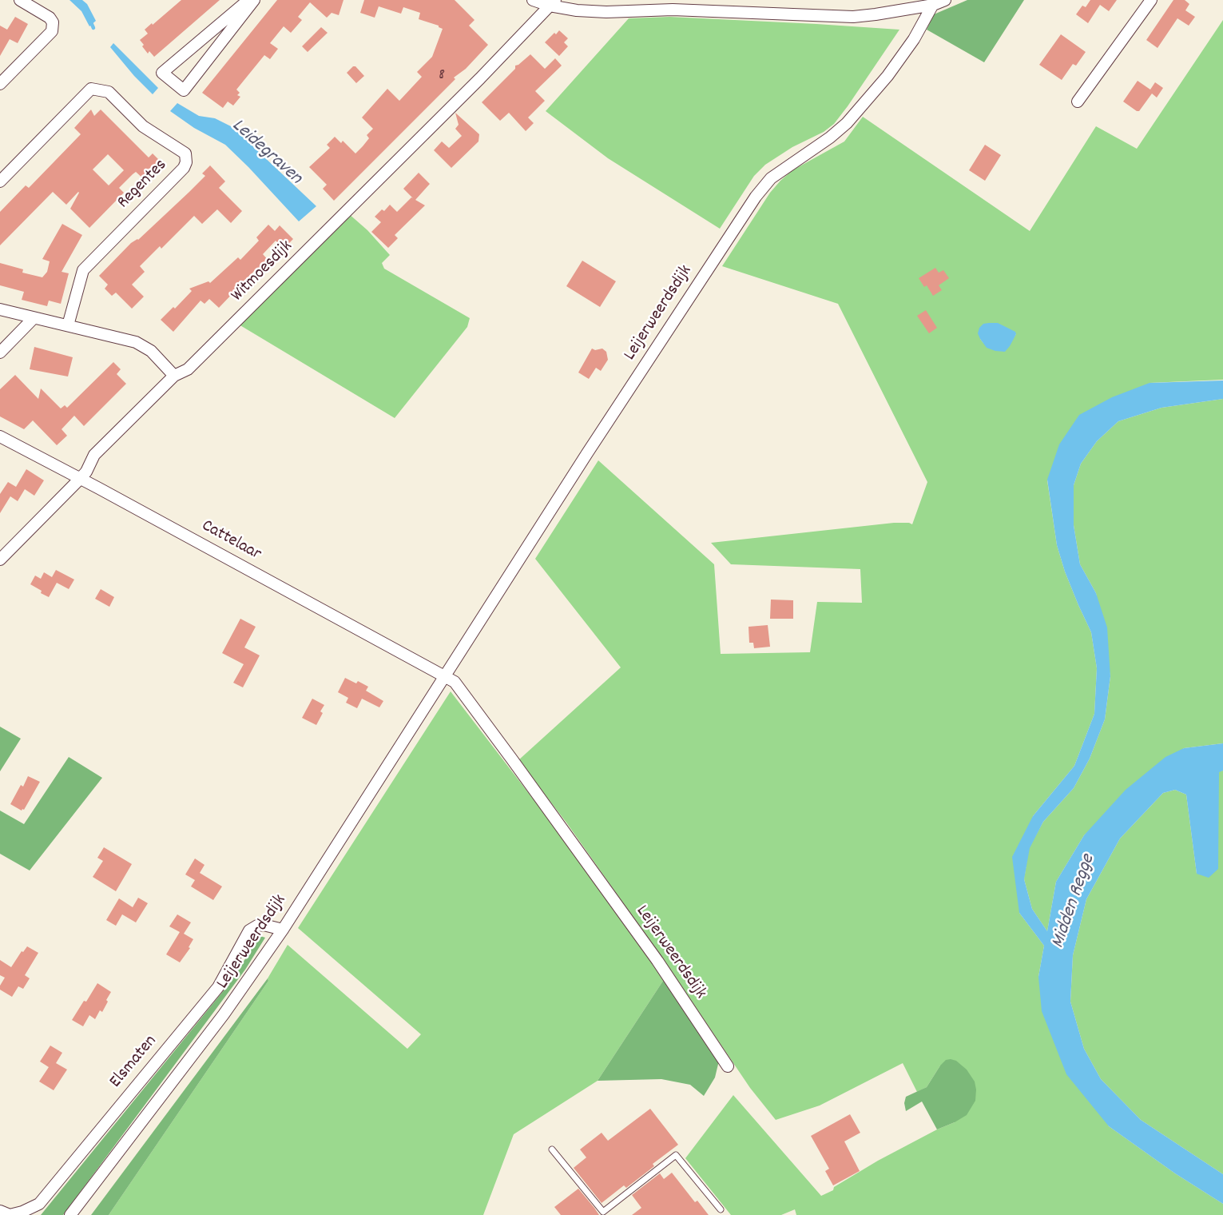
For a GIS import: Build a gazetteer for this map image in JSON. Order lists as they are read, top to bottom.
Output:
{
  "streets": {
    "street": [
      "Regentes",
      "Witmoesdijk",
      "Leijerweerdsdijk",
      "Cattelaar",
      "Elsmaten"
    ]
  },
  "crossings": [
    ["Witmoesdijk", "Cattelaar"],
    ["Leijerweerdsdijk", "Cattelaar"],
    ["Leijerweerdsdijk", "Elsmaten"]
  ],
  "water": ["Leidegraven", "Midden Regge"],
  "house_numbers": ["8"]
}
